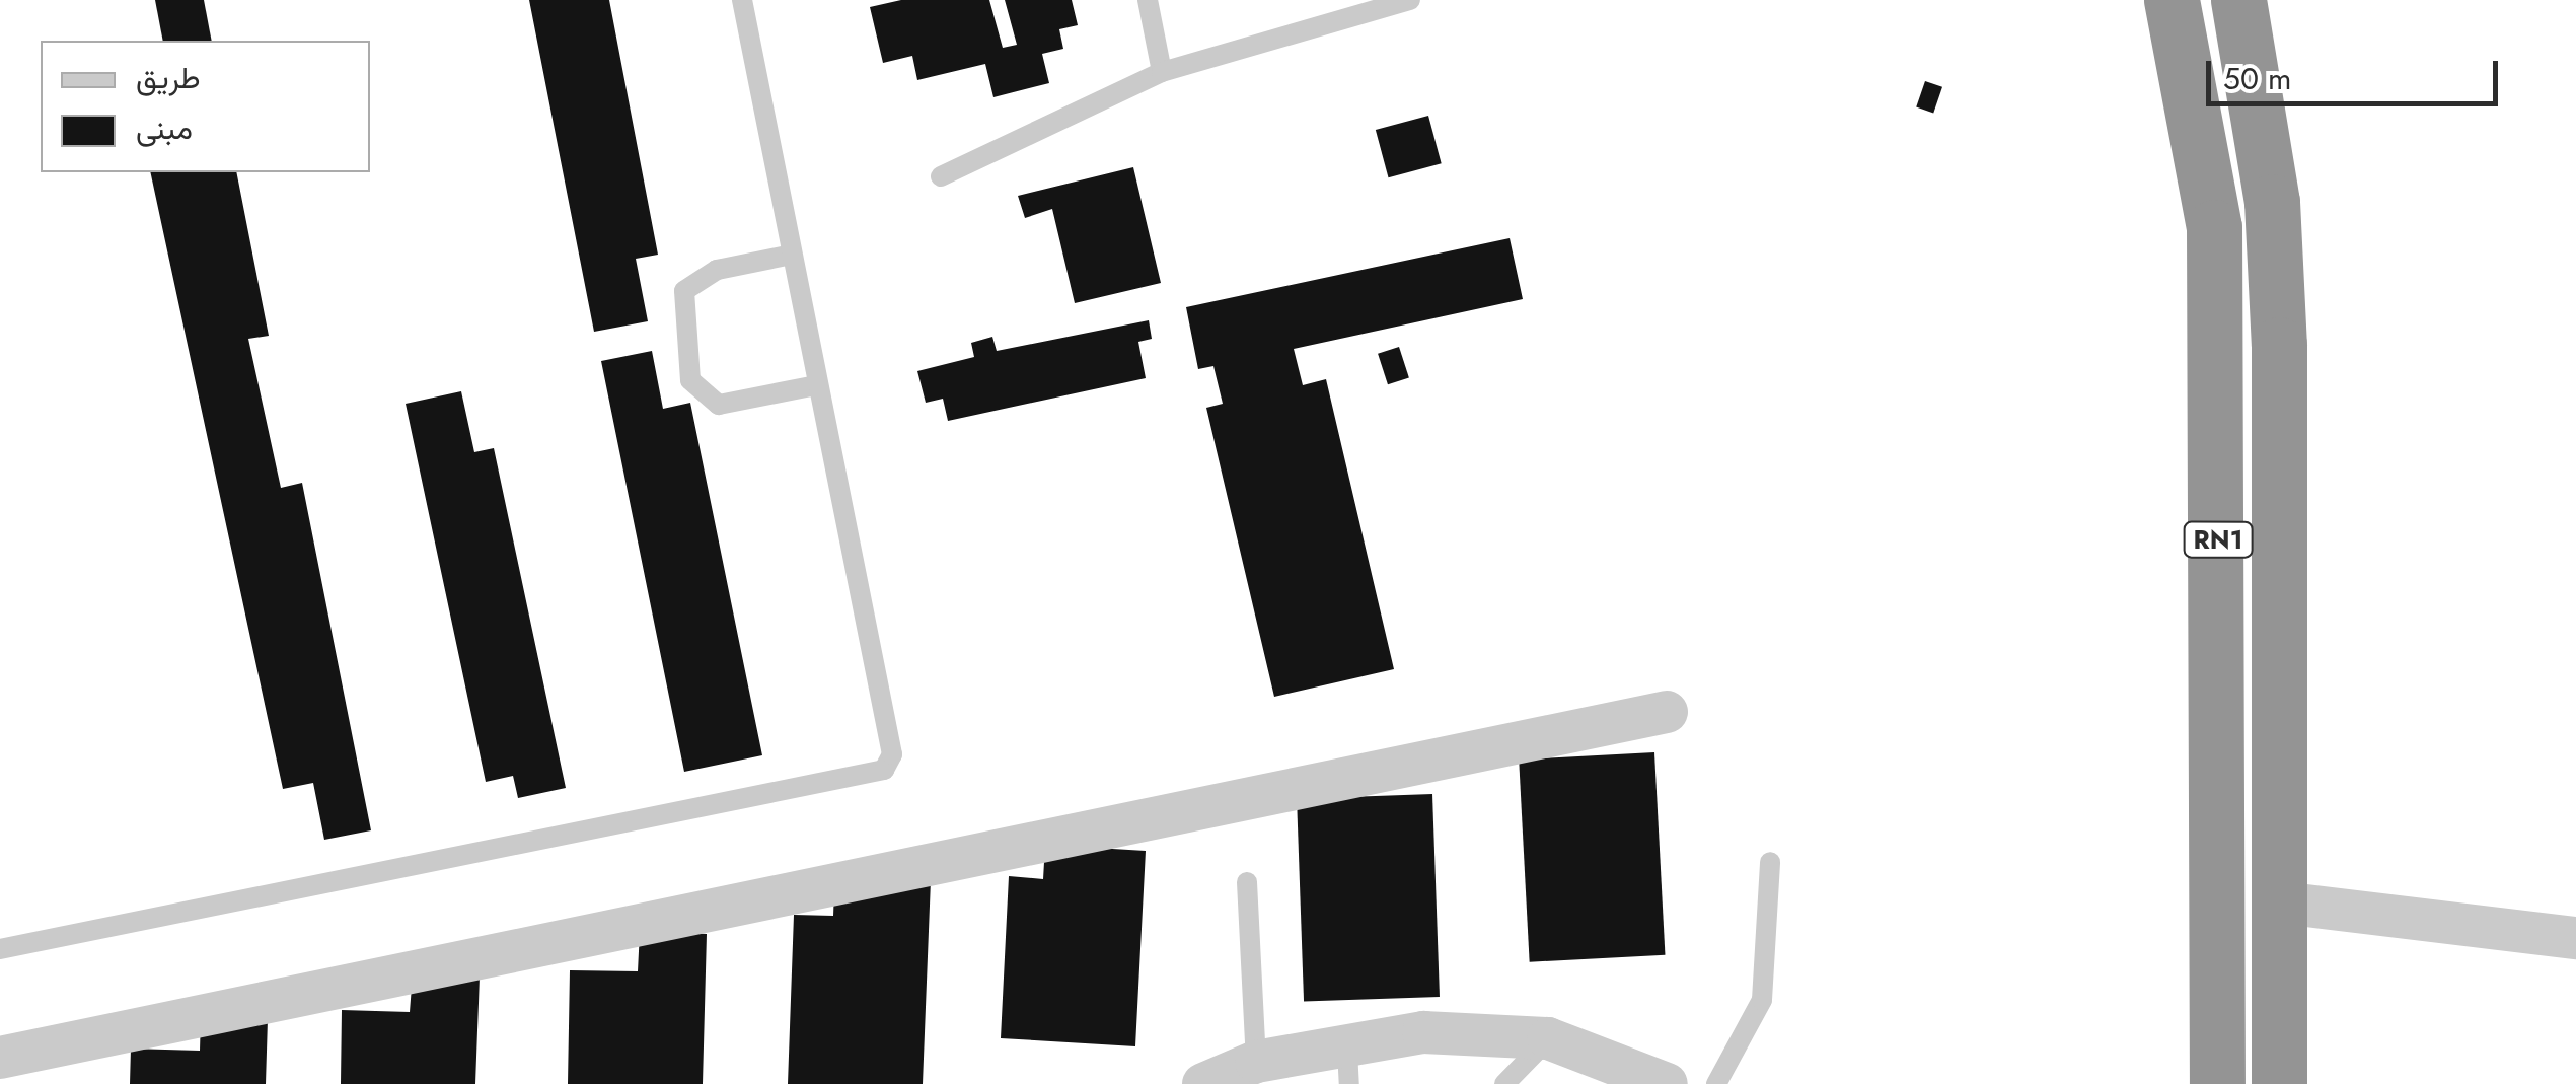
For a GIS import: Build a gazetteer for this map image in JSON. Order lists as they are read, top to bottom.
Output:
{
  "streets": {
    "highway": ["RN1"]
  },
  "legend": ["طريق", "مبنى"],
  "scale_bar": "50 m"
}
